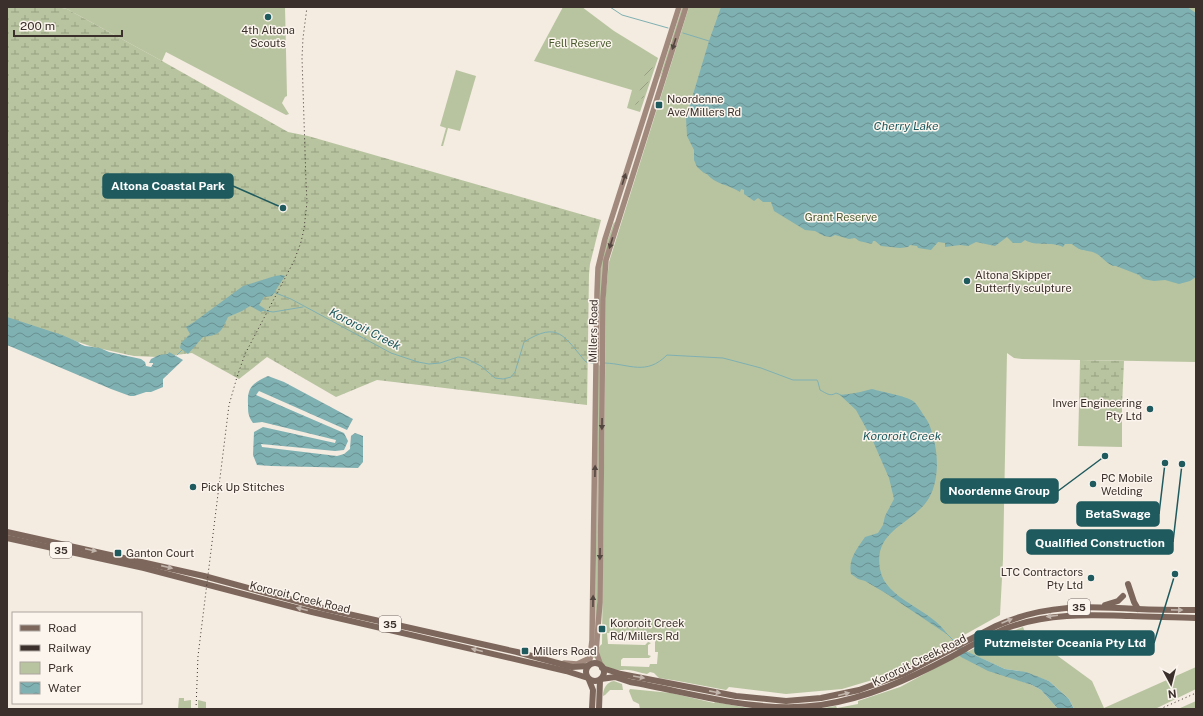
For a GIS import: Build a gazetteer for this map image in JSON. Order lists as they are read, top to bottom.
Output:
{
  "streets": {
    "main road": ["Millers Road", "35", "Kororoit Creek Road"]
  },
  "crossings": [
    ["Millers Road", "35"],
    ["Millers Road", "Kororoit Creek Road"],
    ["35", "Kororoit Creek Road"]
  ],
  "water": ["Cherry Lake", "Kororoit Creek"],
  "parks": ["Fell Reserve", "Grant Reserve"],
  "places": {
    "other": [
      "4th Altona Scouts",
      "Altona Coastal Park",
      "Altona Skipper Butterfly sculpture",
      "Inver Engineering Pty Ltd",
      "Noordenne Group",
      "BetaSwage",
      "Qualified Construction",
      "PC Mobile Welding",
      "Pick Up Stitches",
      "Putzmeister Oceania Pty Ltd",
      "LTC Contractors Pty Ltd"
    ],
    "transit": [
      "Noordenne Ave/Millers Rd",
      "Ganton Court",
      "Kororoit Creek Rd/Millers Rd",
      "Millers Road"
    ]
  },
  "legend": [
    "Road",
    "Railway",
    "Park",
    "Water"
  ],
  "scale_bar": "200 m",
  "north": "bottom"
}
